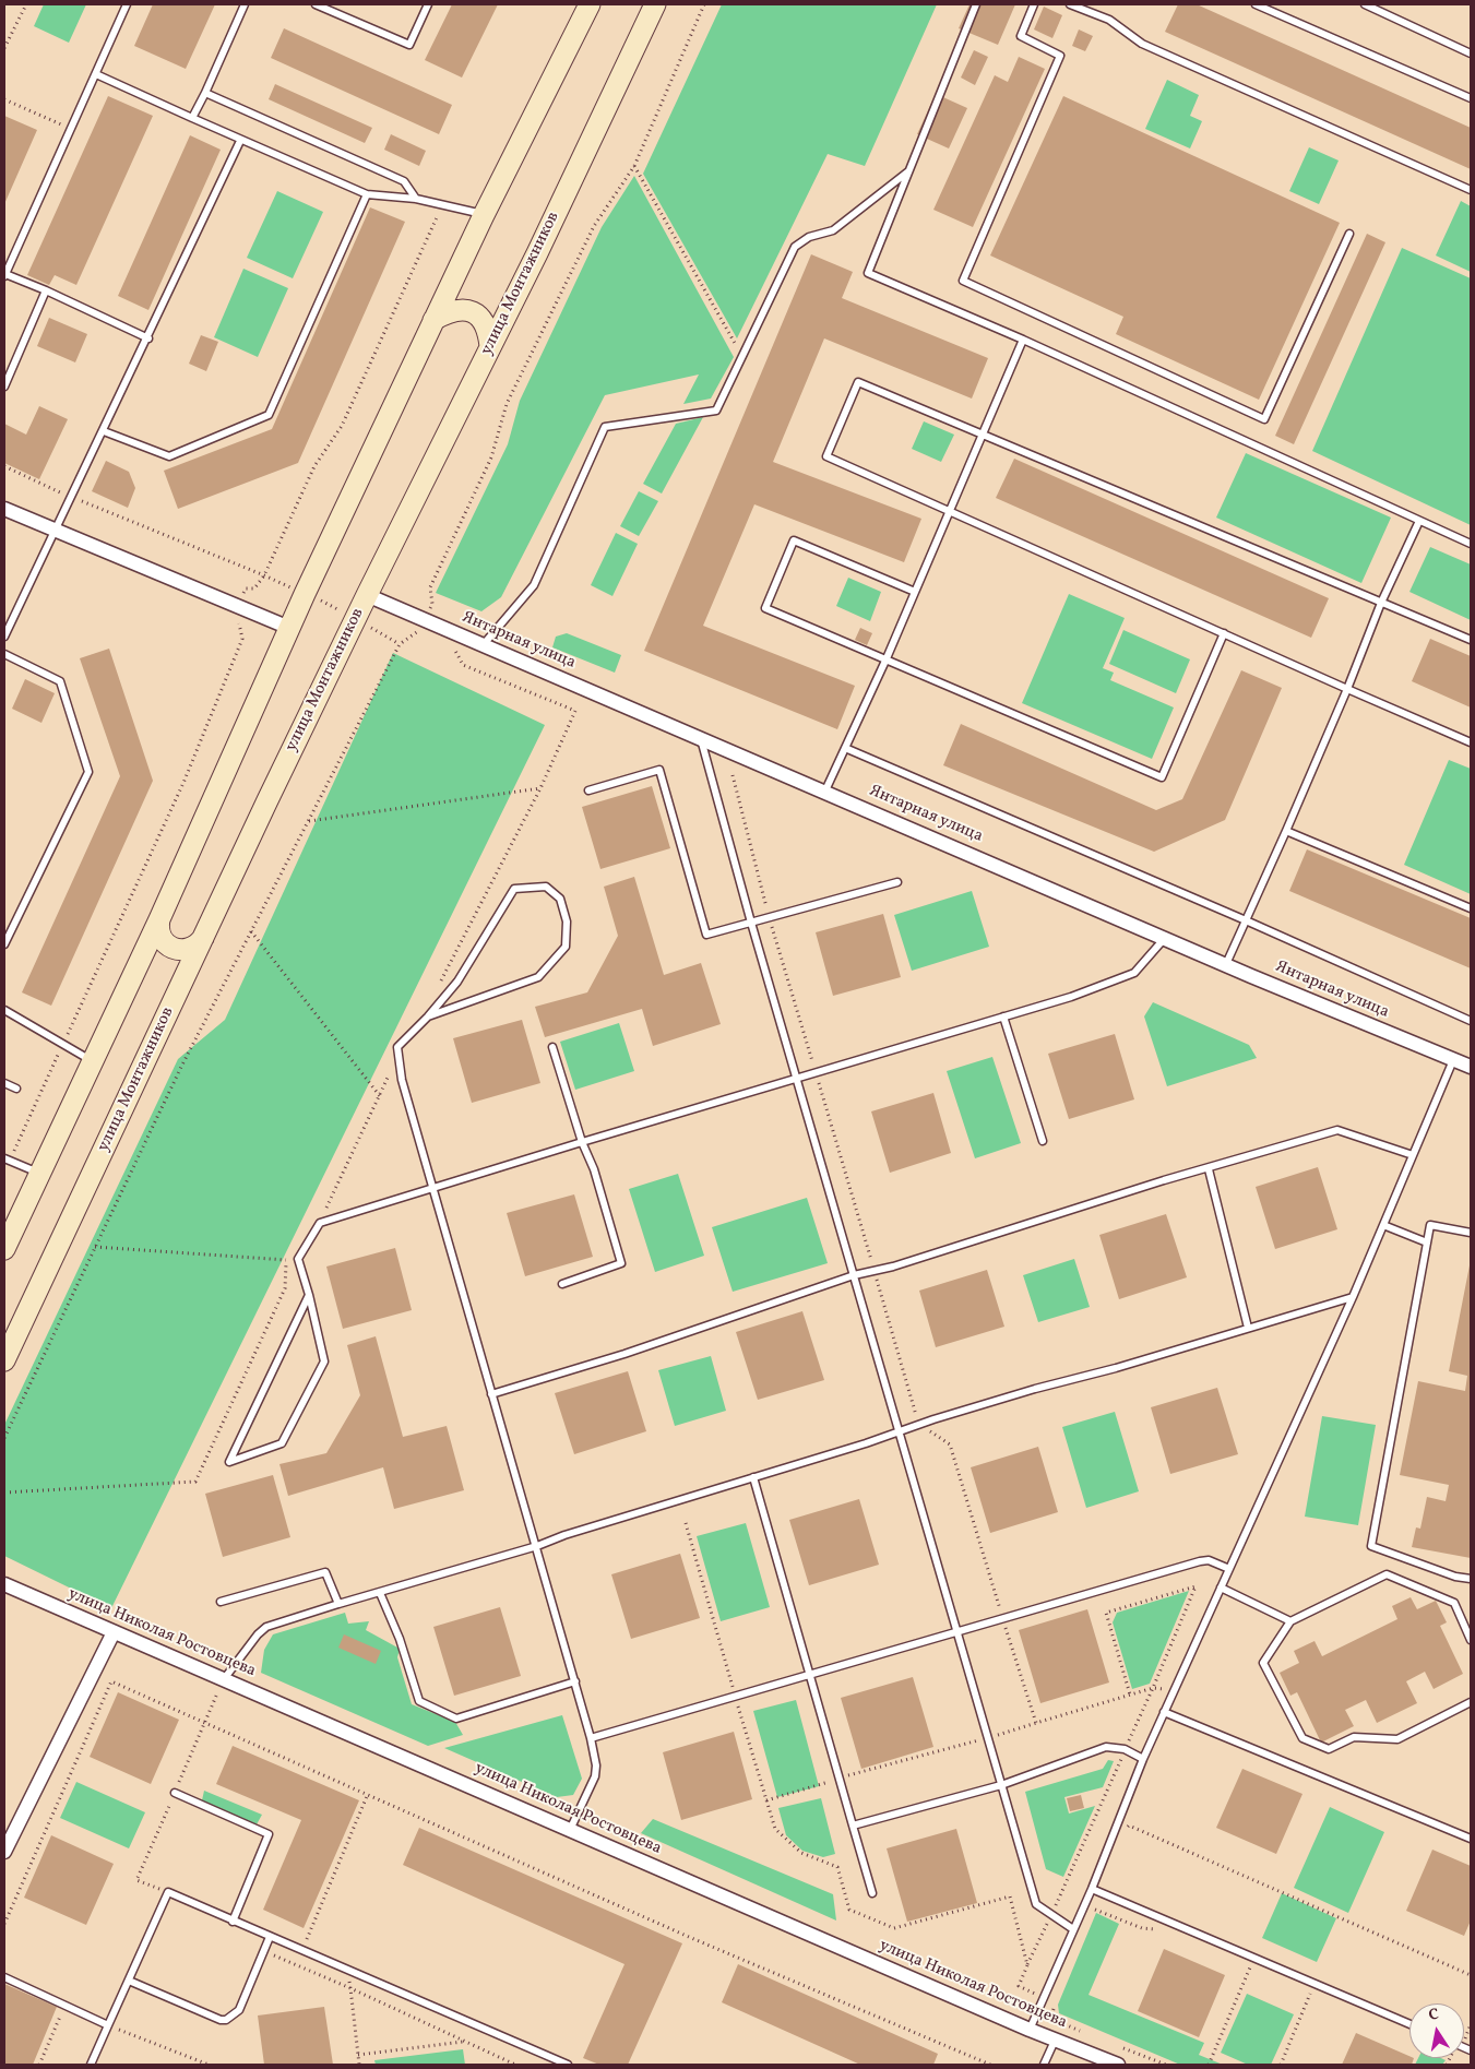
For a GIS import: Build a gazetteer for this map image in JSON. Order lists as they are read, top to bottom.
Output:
{
  "streets": {
    "main road": ["улица Монтажников"],
    "street": ["Янтарная улица", "улица Николая Ростовцева"]
  },
  "crossings": [
    ["улица Монтажников", "Янтарная улица"]
  ],
  "north": "top"
}
